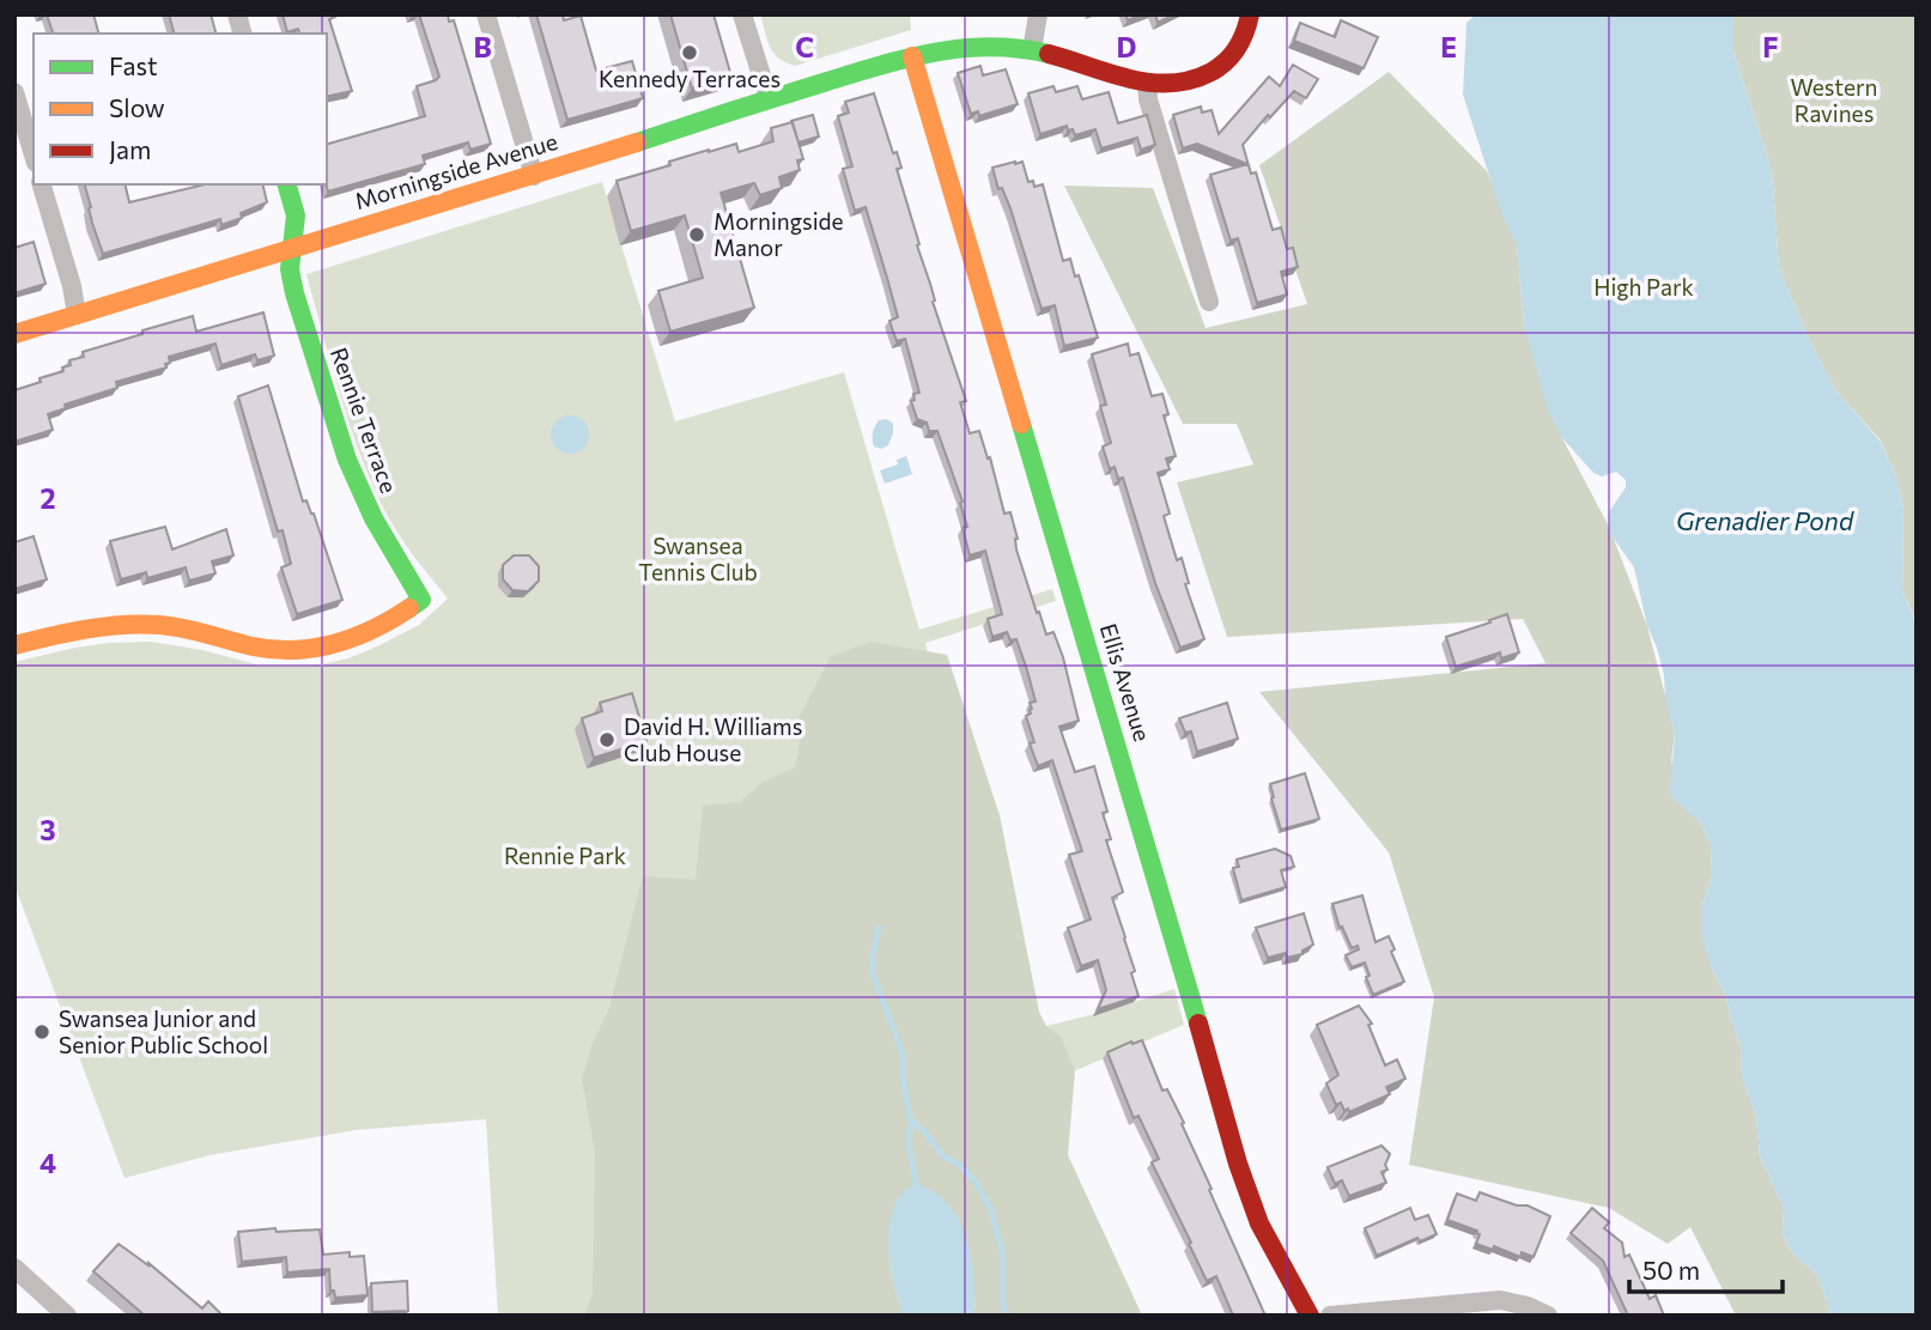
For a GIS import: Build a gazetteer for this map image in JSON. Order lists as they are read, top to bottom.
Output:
{
  "streets": {
    "street": ["Morningside Avenue", "Rennie Terrace", "Ellis Avenue"]
  },
  "crossings": [
    ["Morningside Avenue", "Rennie Terrace"],
    ["Morningside Avenue", "Ellis Avenue"]
  ],
  "water": ["Grenadier Pond"],
  "parks": [
    "Western Ravines",
    "High Park",
    "Swansea Tennis Club",
    "Rennie Park"
  ],
  "places": [
    "Kennedy Terraces",
    "Morningside Manor",
    "David H. Williams Club House",
    "Swansea Junior and Senior Public School"
  ],
  "legend": ["Fast", "Slow", "Jam"],
  "scale_bar": "50 m",
  "grid": {
    "columns": [
      "B",
      "C",
      "D",
      "E",
      "F"
    ],
    "rows": ["2", "3", "4"]
  }
}
